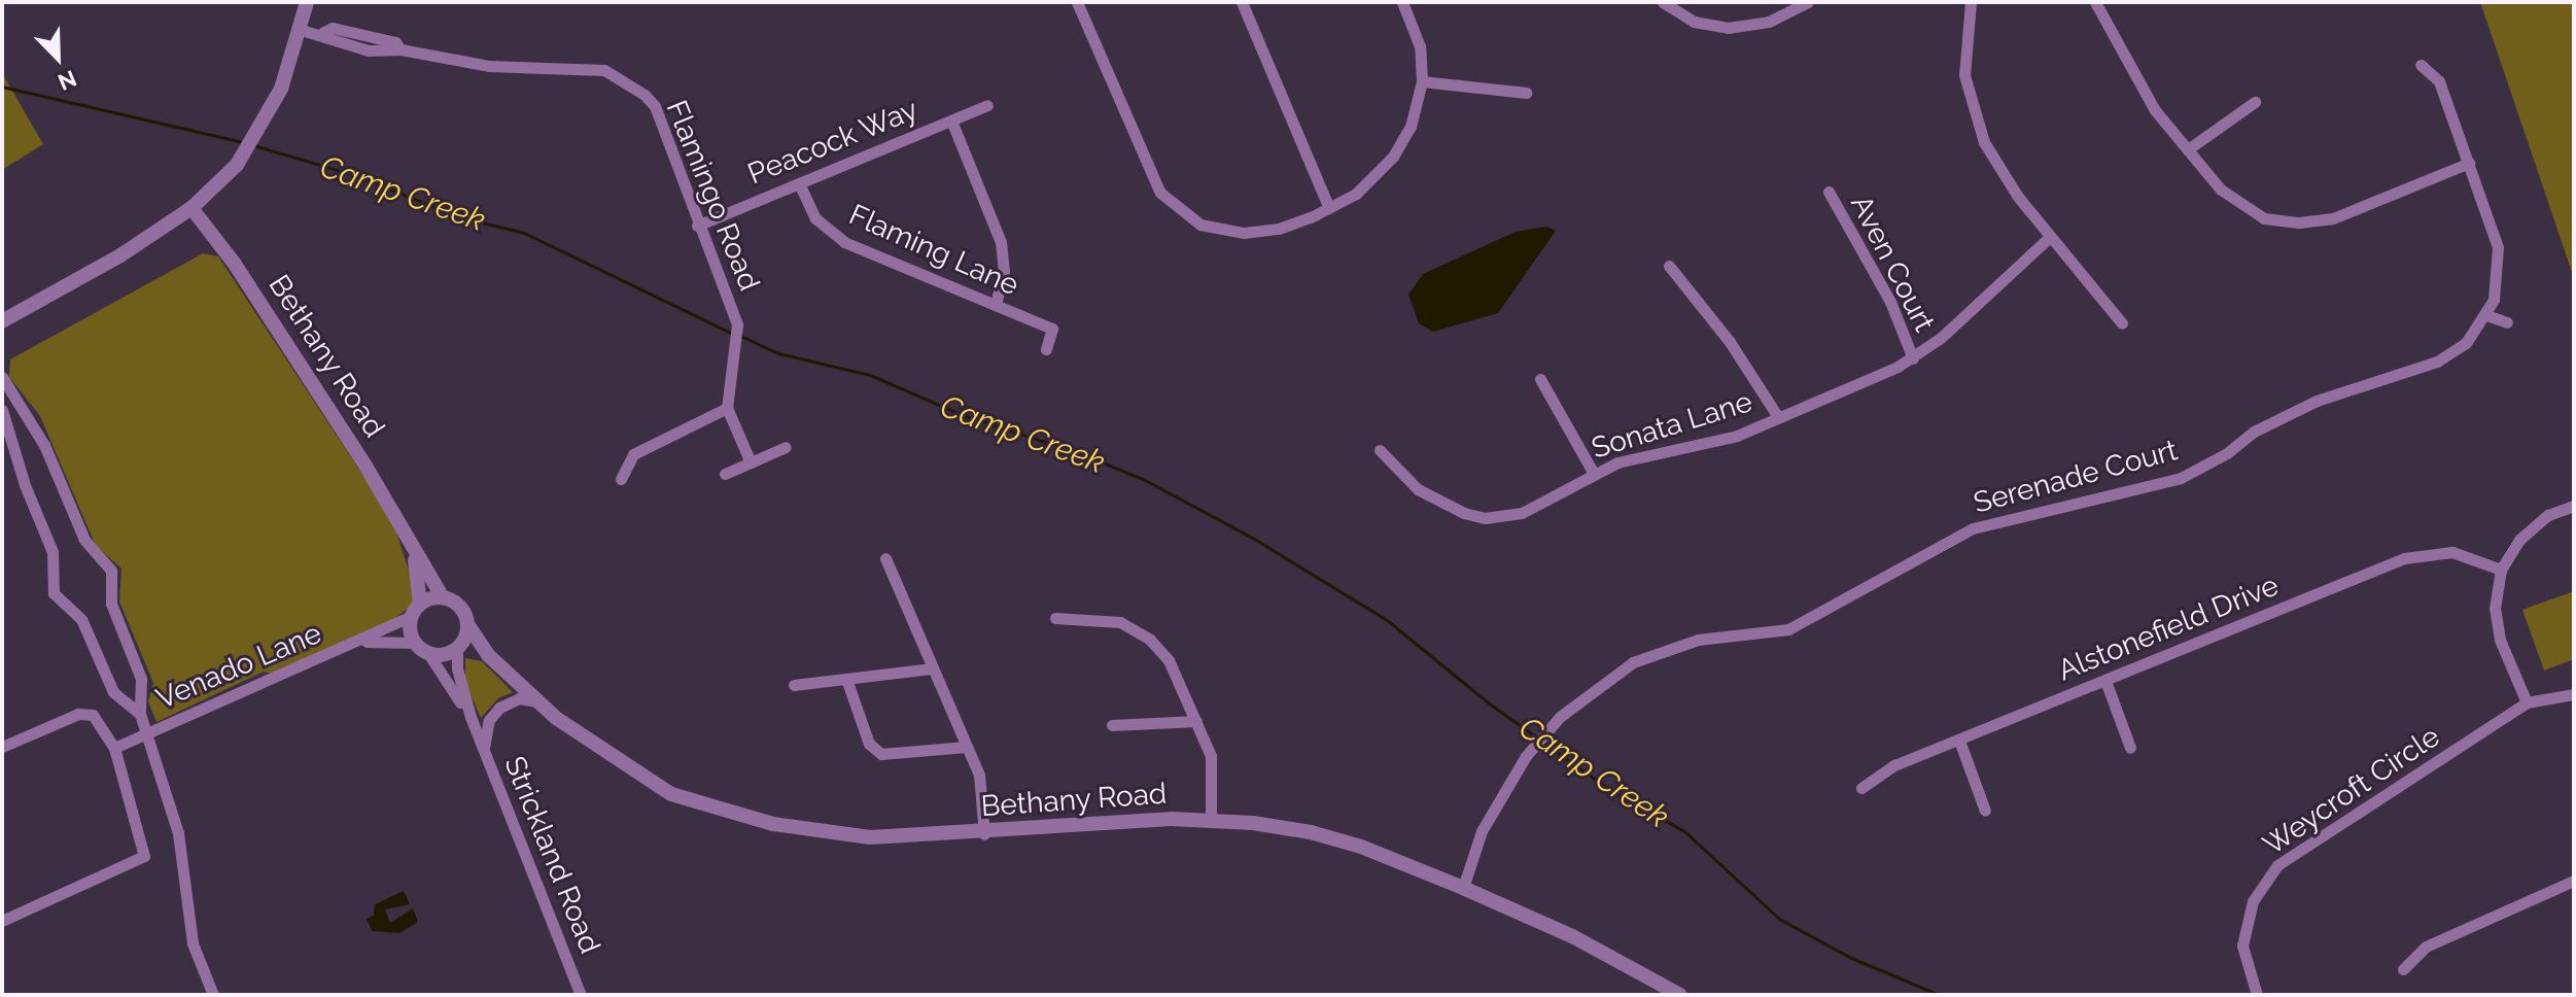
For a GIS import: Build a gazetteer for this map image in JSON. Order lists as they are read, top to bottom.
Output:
{
  "streets": {
    "street": [
      "Peacock Way",
      "Flamingo Road",
      "Flaming Lane",
      "Aven Court",
      "Bethany Road",
      "Sonata Lane",
      "Serenade Court",
      "Alstonefield Drive",
      "Venado Lane",
      "Weycroft Circle",
      "Strickland Road"
    ]
  },
  "crossings": [
    ["Peacock Way", "Flamingo Road"],
    ["Peacock Way", "Flaming Lane"],
    ["Aven Court", "Sonata Lane"],
    ["Bethany Road", "Serenade Court"],
    ["Bethany Road", "Venado Lane"],
    ["Bethany Road", "Strickland Road"],
    ["Venado Lane", "Strickland Road"]
  ],
  "water": ["Camp Creek"],
  "north": "bottom right"
}
